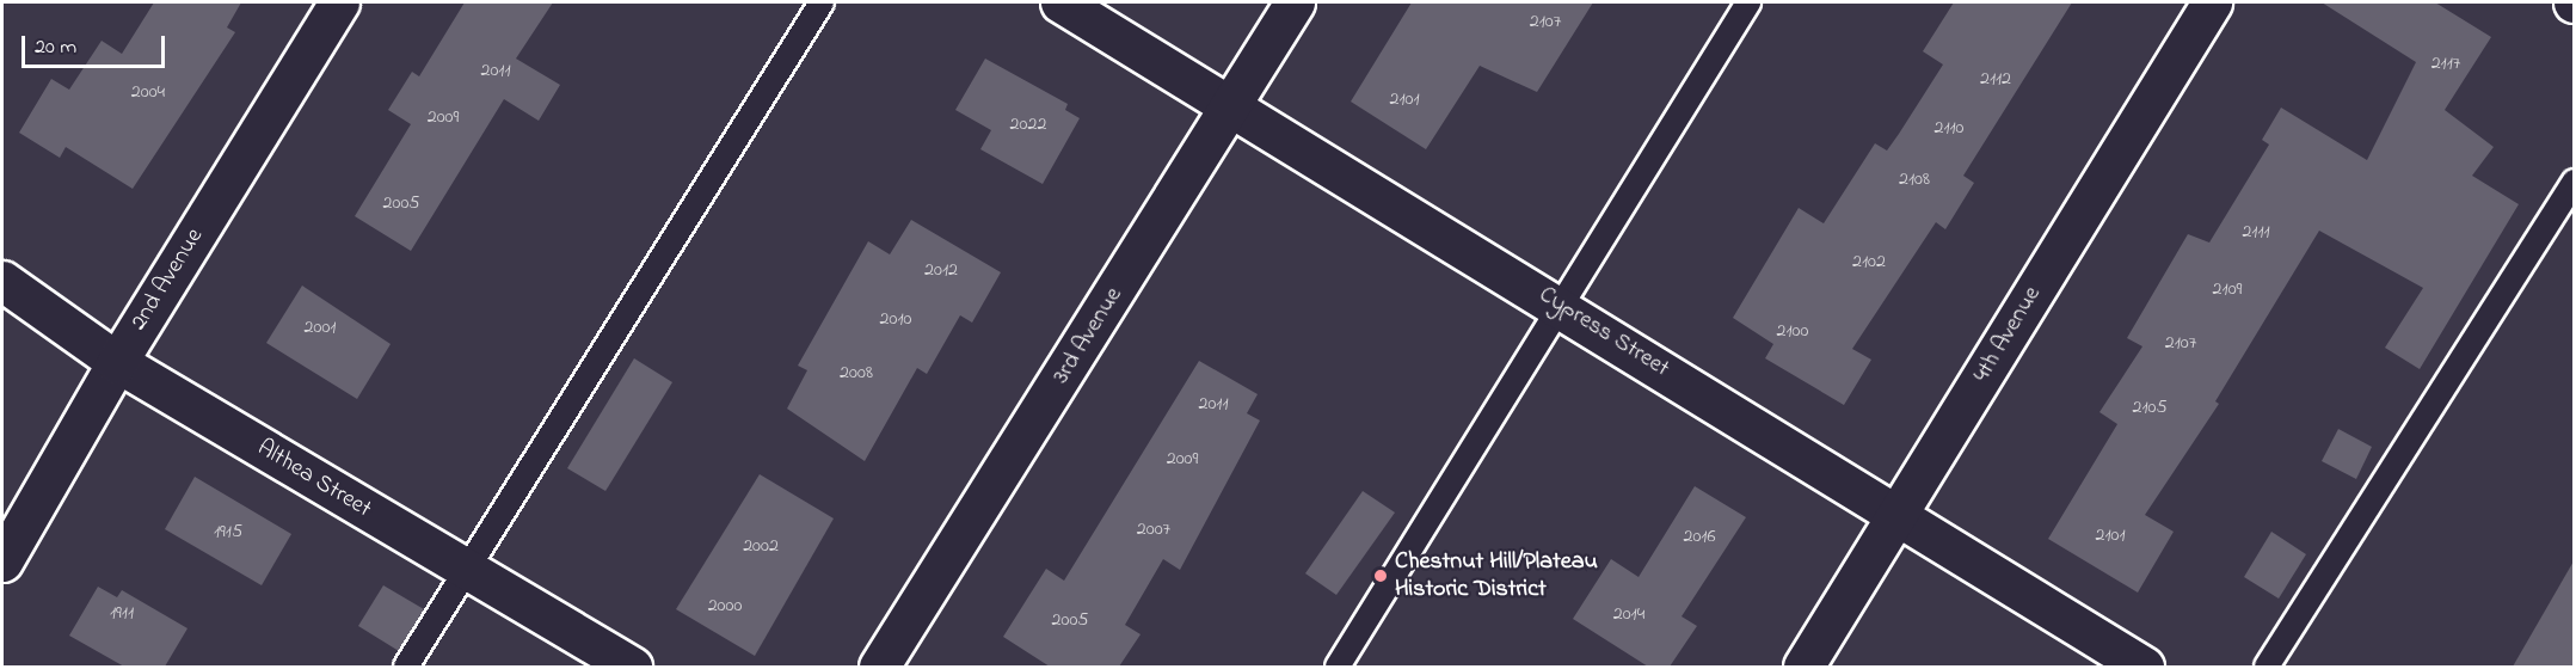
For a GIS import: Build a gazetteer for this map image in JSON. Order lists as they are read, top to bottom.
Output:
{
  "streets": {
    "street": [
      "2nd Avenue",
      "Cypress Street",
      "4th Avenue",
      "3rd Avenue",
      "Althea Street"
    ]
  },
  "crossings": [
    ["2nd Avenue", "Althea Street"],
    ["Cypress Street", "4th Avenue"],
    ["Cypress Street", "3rd Avenue"]
  ],
  "places": ["Chestnut Hill/Plateau Historic District"],
  "house_numbers": [
    "2107",
    "2117",
    "2011",
    "2112",
    "2004",
    "2101",
    "2009",
    "2022",
    "2110",
    "2108",
    "2005",
    "2111",
    "2102",
    "2012",
    "2109",
    "2010",
    "2001",
    "2100",
    "2107",
    "2008",
    "2011",
    "2105",
    "2009",
    "2007",
    "1915",
    "2101",
    "2016",
    "2002",
    "2000",
    "1911",
    "2014",
    "2005"
  ],
  "scale_bar": "20 m"
}
